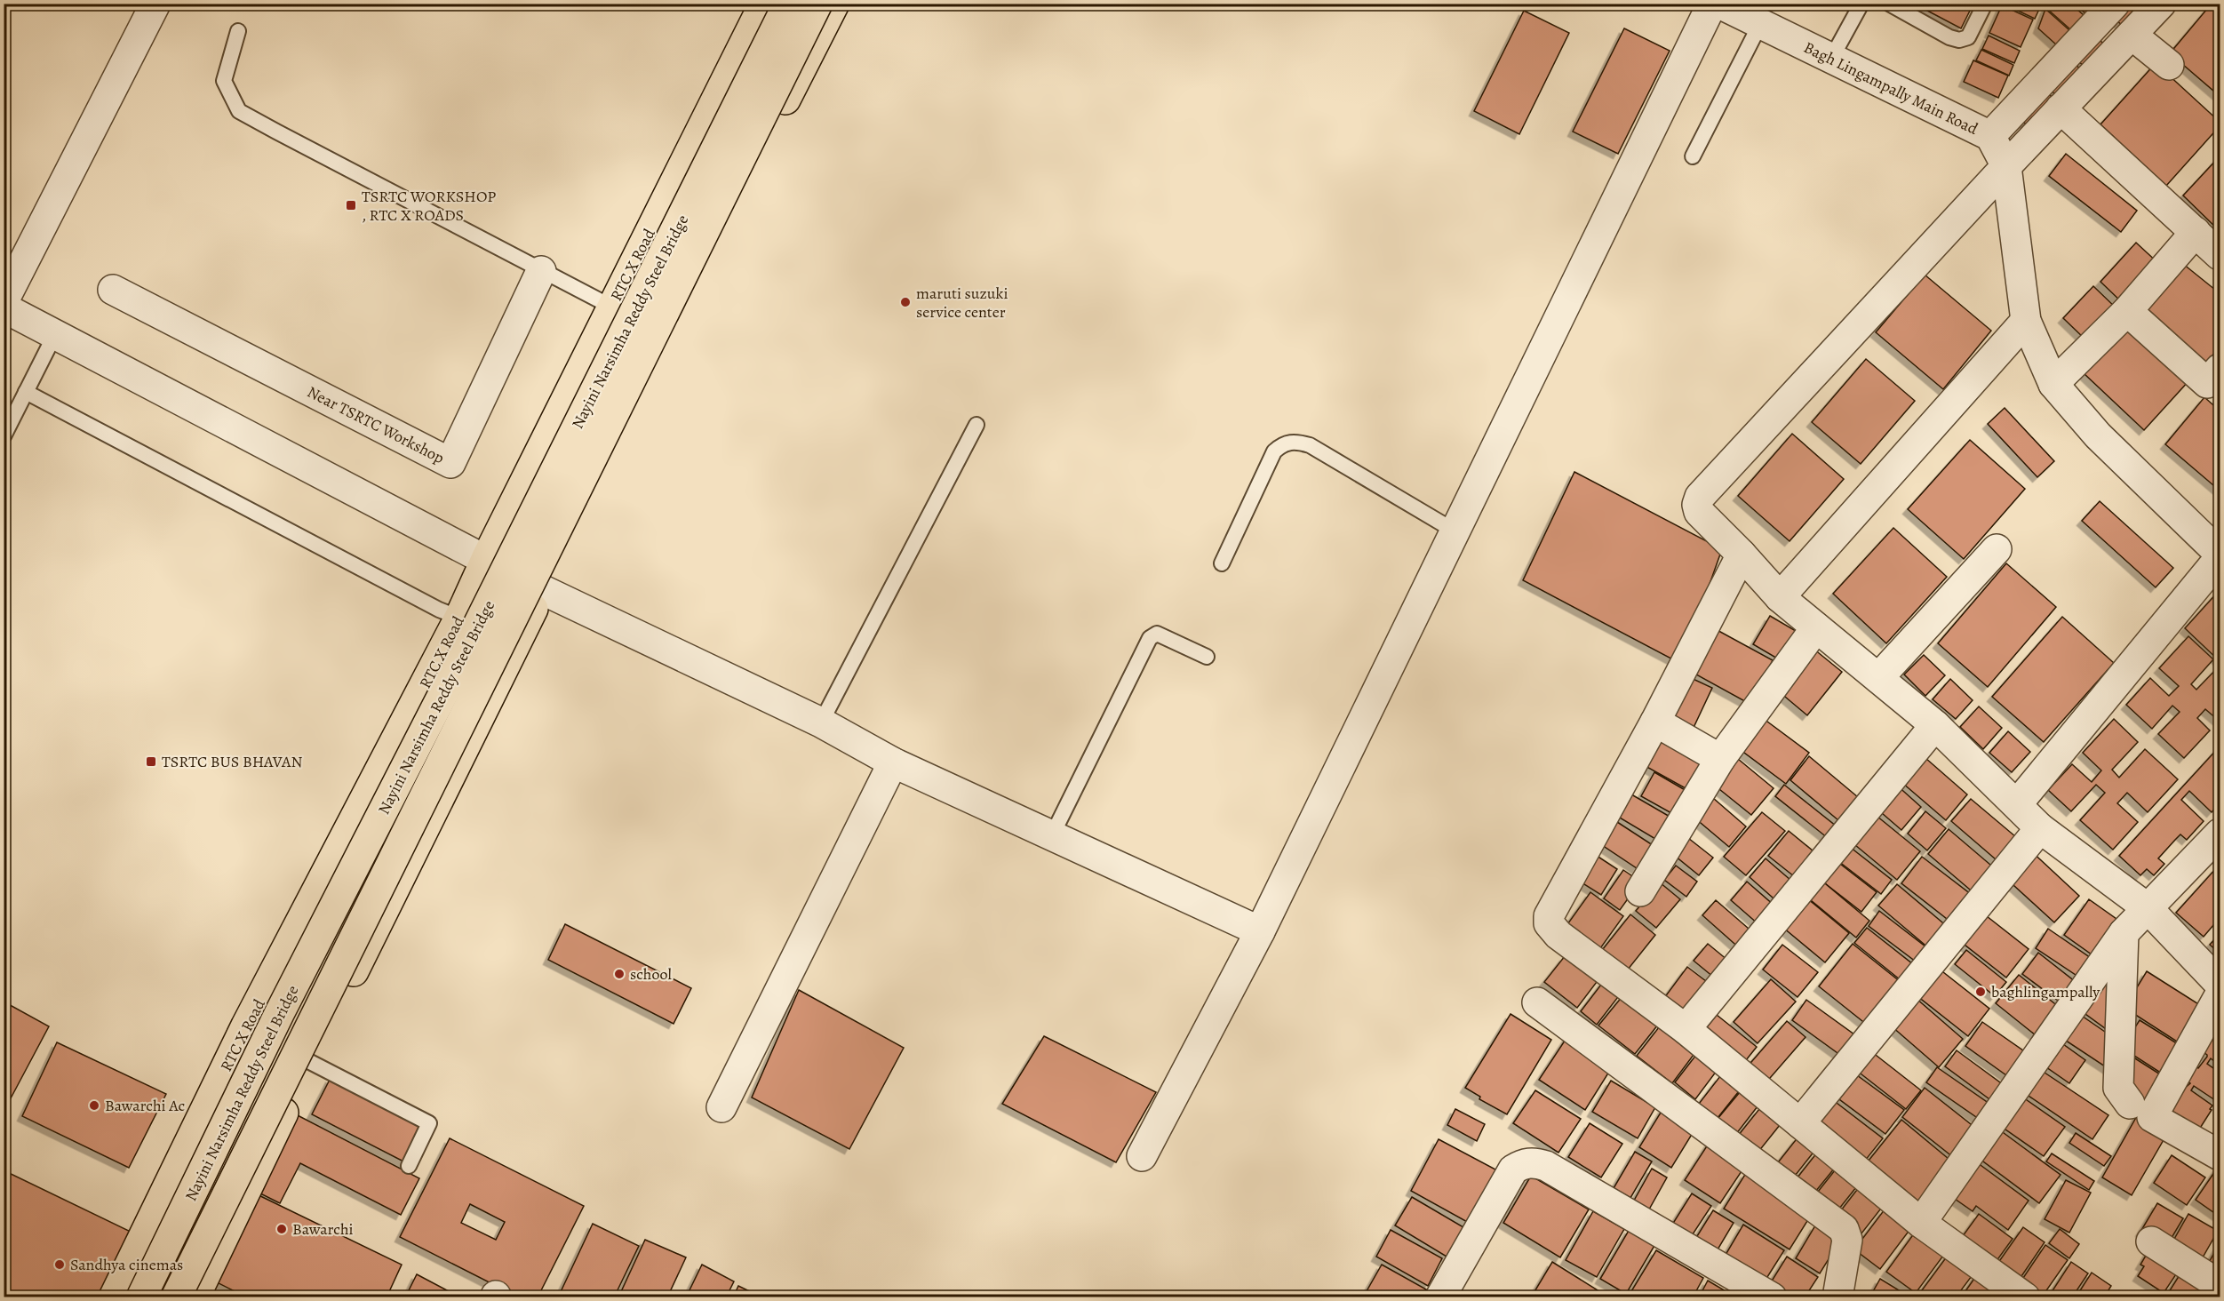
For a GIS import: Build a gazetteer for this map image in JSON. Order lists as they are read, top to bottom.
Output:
{
  "streets": {
    "main road": ["RTC X Road", "Nayini Narsimha Reddy Steel Bridge"],
    "street": ["Bagh Lingampally Main Road", "Near TSRTC Workshop"]
  },
  "crossings": [
    ["RTC X Road", "Nayini Narsimha Reddy Steel Bridge"]
  ],
  "places": {
    "transit": ["TSRTC WORKSHOP , RTC X ROADS", "TSRTC BUS BHAVAN"],
    "other": [
      "maruti suzuki service center",
      "school",
      "baghlingampally",
      "Bawarchi Ac",
      "Bawarchi",
      "Sandhya cinemas"
    ]
  }
}
